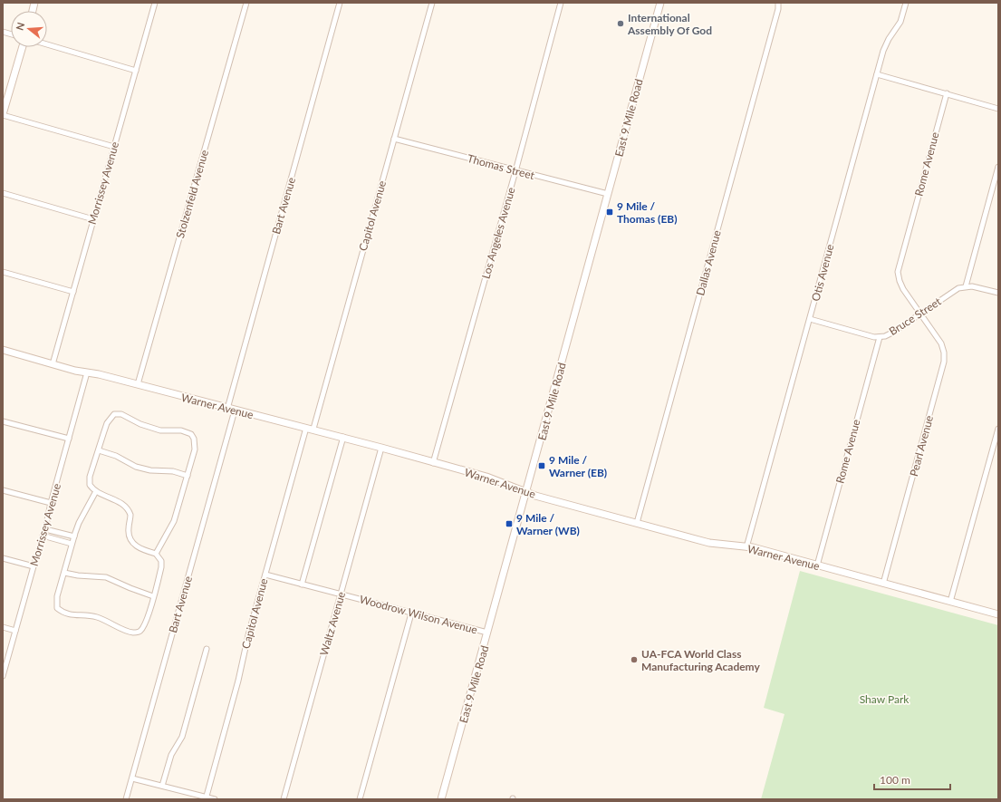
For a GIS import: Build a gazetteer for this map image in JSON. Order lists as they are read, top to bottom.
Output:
{
  "streets": {
    "street": [
      "East 9 Mile Road",
      "Rome Avenue",
      "Thomas Street",
      "Morrissey Avenue",
      "Stolzenfeld Avenue",
      "Bart Avenue",
      "Capitol Avenue",
      "Los Angeles Avenue",
      "Dallas Avenue",
      "Otis Avenue",
      "Bruce Street",
      "Warner Avenue",
      "Pearl Avenue",
      "Woodrow Wilson Avenue",
      "Waltz Avenue"
    ]
  },
  "crossings": [
    ["East 9 Mile Road", "Thomas Street"],
    ["East 9 Mile Road", "Warner Avenue"],
    ["East 9 Mile Road", "Woodrow Wilson Avenue"],
    ["Rome Avenue", "Bruce Street"],
    ["Rome Avenue", "Warner Avenue"],
    ["Rome Avenue", "Pearl Avenue"],
    ["Thomas Street", "Capitol Avenue"],
    ["Thomas Street", "Los Angeles Avenue"],
    ["Morrissey Avenue", "Warner Avenue"],
    ["Stolzenfeld Avenue", "Warner Avenue"],
    ["Bart Avenue", "Warner Avenue"],
    ["Capitol Avenue", "Warner Avenue"],
    ["Capitol Avenue", "Woodrow Wilson Avenue"],
    ["Los Angeles Avenue", "Warner Avenue"],
    ["Dallas Avenue", "Warner Avenue"],
    ["Otis Avenue", "Bruce Street"],
    ["Otis Avenue", "Warner Avenue"],
    ["Bruce Street", "Pearl Avenue"],
    ["Warner Avenue", "Pearl Avenue"],
    ["Warner Avenue", "Waltz Avenue"],
    ["Woodrow Wilson Avenue", "Waltz Avenue"]
  ],
  "parks": ["Shaw Park"],
  "places": {
    "other": ["International Assembly Of God", "UA-FCA World Class Manufacturing Academy"],
    "transit": ["9 Mile / Thomas (EB)", "9 Mile / Warner (EB)", "9 Mile / Warner (WB)"]
  },
  "scale_bar": "100 m",
  "north": "left"
}
